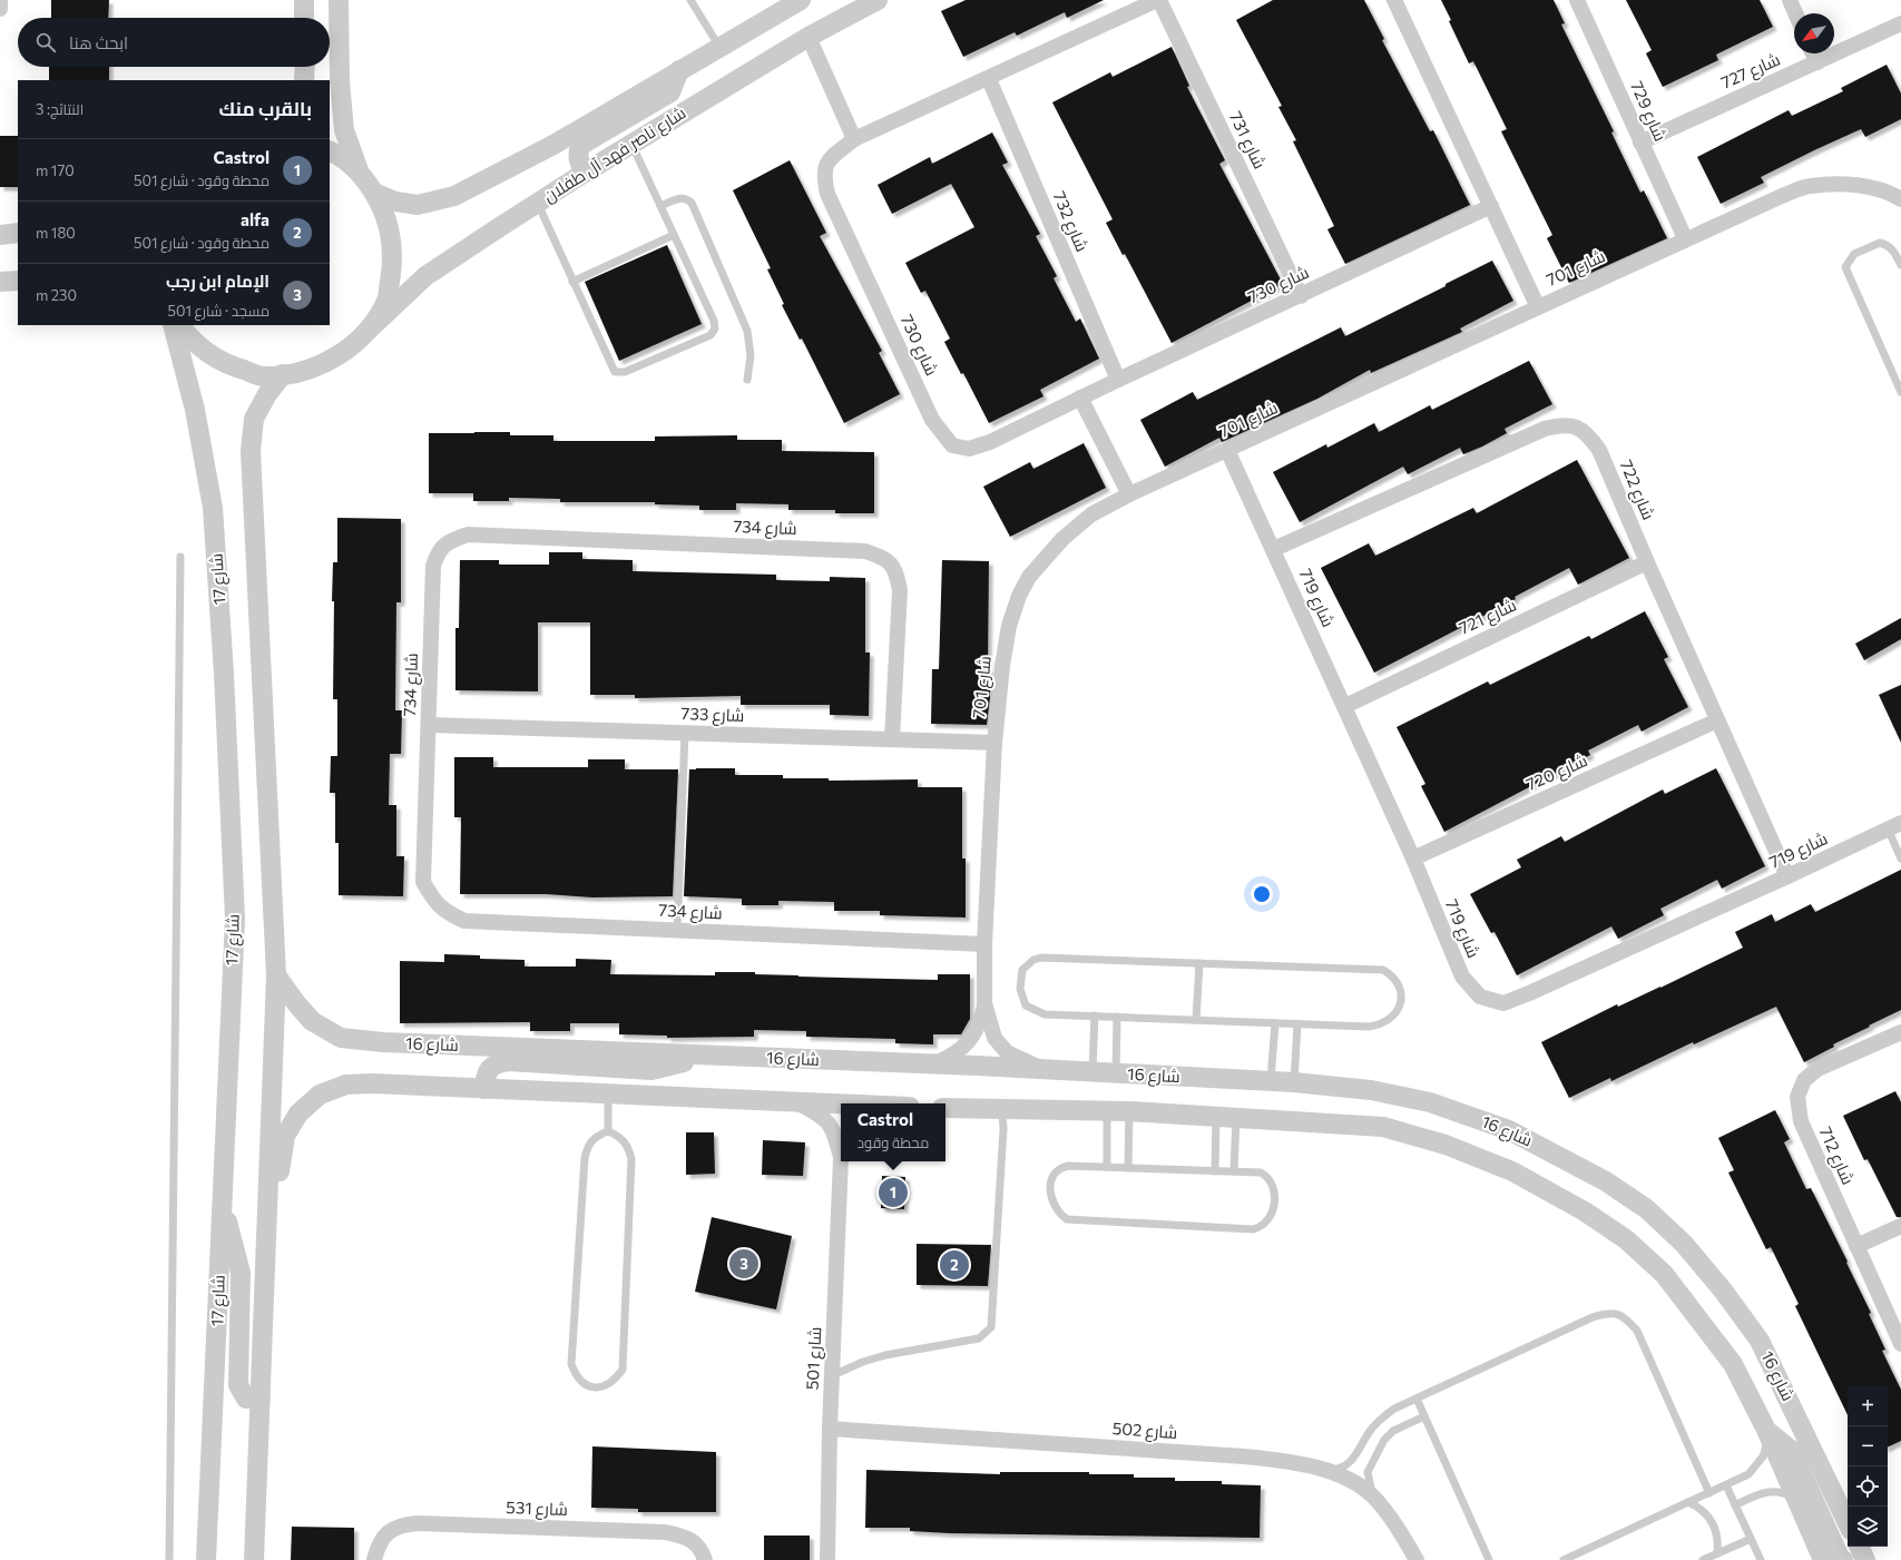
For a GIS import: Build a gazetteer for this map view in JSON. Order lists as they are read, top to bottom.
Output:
{
  "streets": {
    "street": [
      "شارع 727",
      "شارع 729",
      "شارع 731",
      "شارع ناصر فهد آل طفلان",
      "شارع 732",
      "شارع 701",
      "شارع 730",
      "شارع 722",
      "شارع 734",
      "شارع 17",
      "شارع 719",
      "شارع 721",
      "شارع 733",
      "شارع 720",
      "شارع 16",
      "شارع 712",
      "شارع 501",
      "شارع 502",
      "شارع 531"
    ]
  },
  "crossings": [
    ["شارع 727", "شارع 729"],
    ["شارع 729", "شارع 701"],
    ["شارع 731", "شارع 730"],
    ["شارع 732", "شارع 730"],
    ["شارع 701", "شارع 734"],
    ["شارع 701", "شارع 719"],
    ["شارع 701", "شارع 733"],
    ["شارع 701", "شارع 16"],
    ["شارع 722", "شارع 719"],
    ["شارع 722", "شارع 721"],
    ["شارع 722", "شارع 720"],
    ["شارع 734", "شارع 733"],
    ["شارع 719", "شارع 721"],
    ["شارع 719", "شارع 720"],
    ["شارع 501", "شارع 502"]
  ],
  "north": "bottom left",
  "page": {
    "search": "ابحث هنا",
    "heading": ["بالقرب منك", "النتائج: 3"],
    "list": [
      {
        "mark": "1",
        "name": "Castrol",
        "note": "محطة وقود · شارع 501",
        "value": "170 m"
      },
      {
        "mark": "2",
        "name": "alfa",
        "note": "محطة وقود · شارع 501",
        "value": "180 m"
      },
      {
        "mark": "3",
        "name": "الإمام ابن رجب",
        "note": "مسجد · شارع 501",
        "value": "230 m"
      }
    ],
    "popup": ["Castrol", "محطة وقود"],
    "pins": ["1", "3", "2"],
    "map_buttons": ["+", "−"]
  }
}
